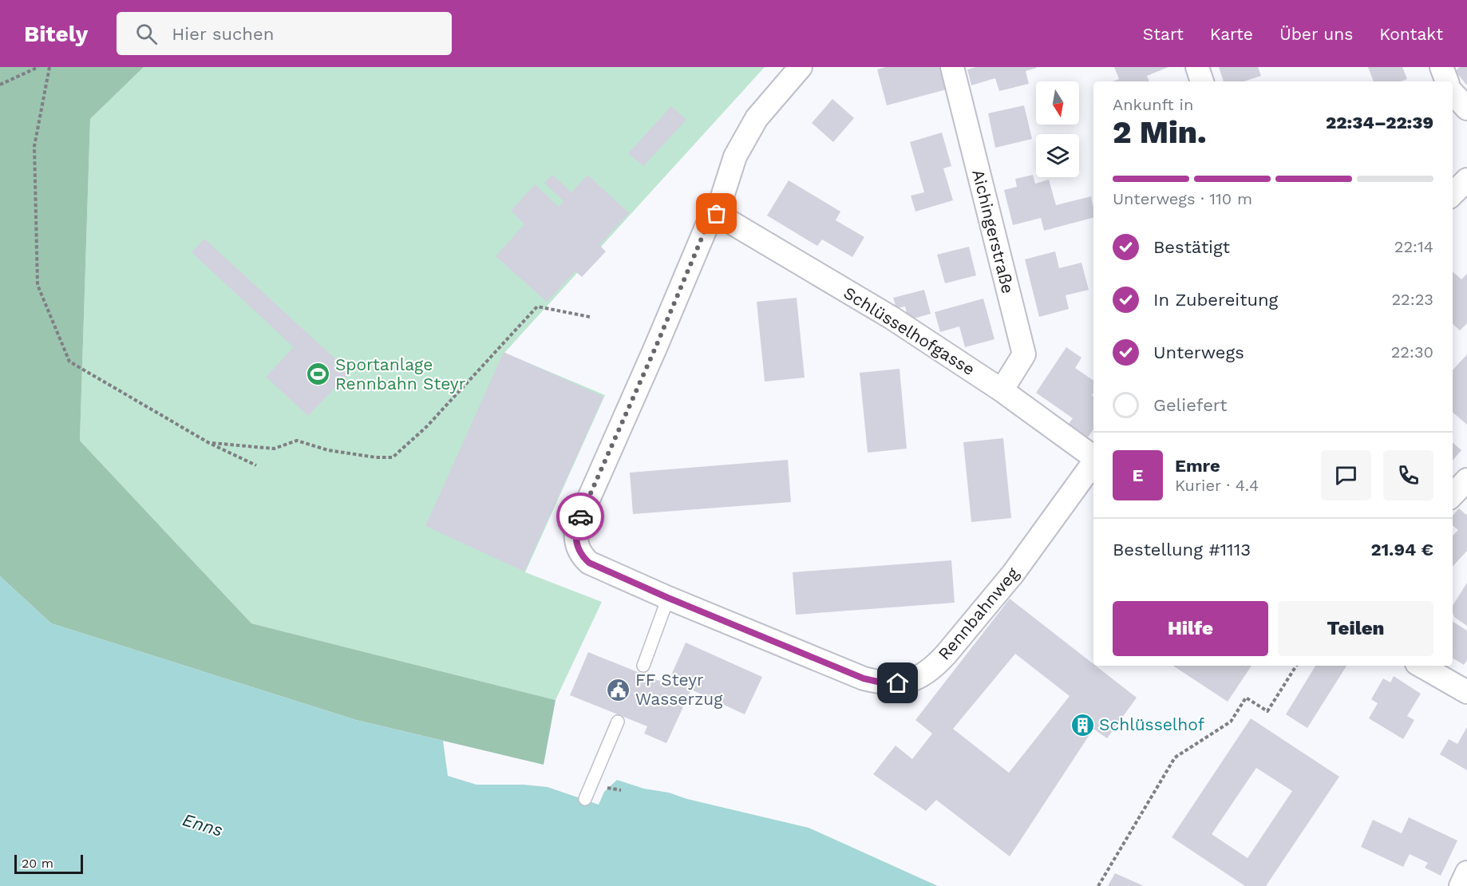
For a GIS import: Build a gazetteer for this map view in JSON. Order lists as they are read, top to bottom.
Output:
{
  "streets": {
    "street": ["Aichingerstraße", "Schlüsselhofgasse", "Rennbahnweg"]
  },
  "crossings": [
    ["Aichingerstraße", "Schlüsselhofgasse"],
    ["Schlüsselhofgasse", "Rennbahnweg"]
  ],
  "water": ["Enns"],
  "places": {
    "sports": ["Sportanlage Rennbahn Steyr"],
    "public building": ["FF Steyr Wasserzug"],
    "building": ["Schlüsselhof"]
  },
  "scale_bar": "20 m",
  "north": "bottom",
  "page": {
    "header": "Bitely",
    "search": "Hier suchen",
    "nav": [
      "Start",
      "Karte",
      "Über uns",
      "Kontakt"
    ],
    "heading": ["2 Min.", "Ankunft in", "22:34–22:39"],
    "panel": [
      "Emre",
      "Kurier · 4.4",
      "Bestellung #1113",
      "21.94 €"
    ],
    "bar": "Unterwegs · 110 m",
    "list": [
      ["Bestätigt", "22:14"],
      ["In Zubereitung", "22:23"],
      ["Unterwegs", "22:30"],
      "Geliefert"
    ],
    "round": "E",
    "buttons": ["Hilfe", "Teilen"],
    "scale": "20 m"
  }
}
